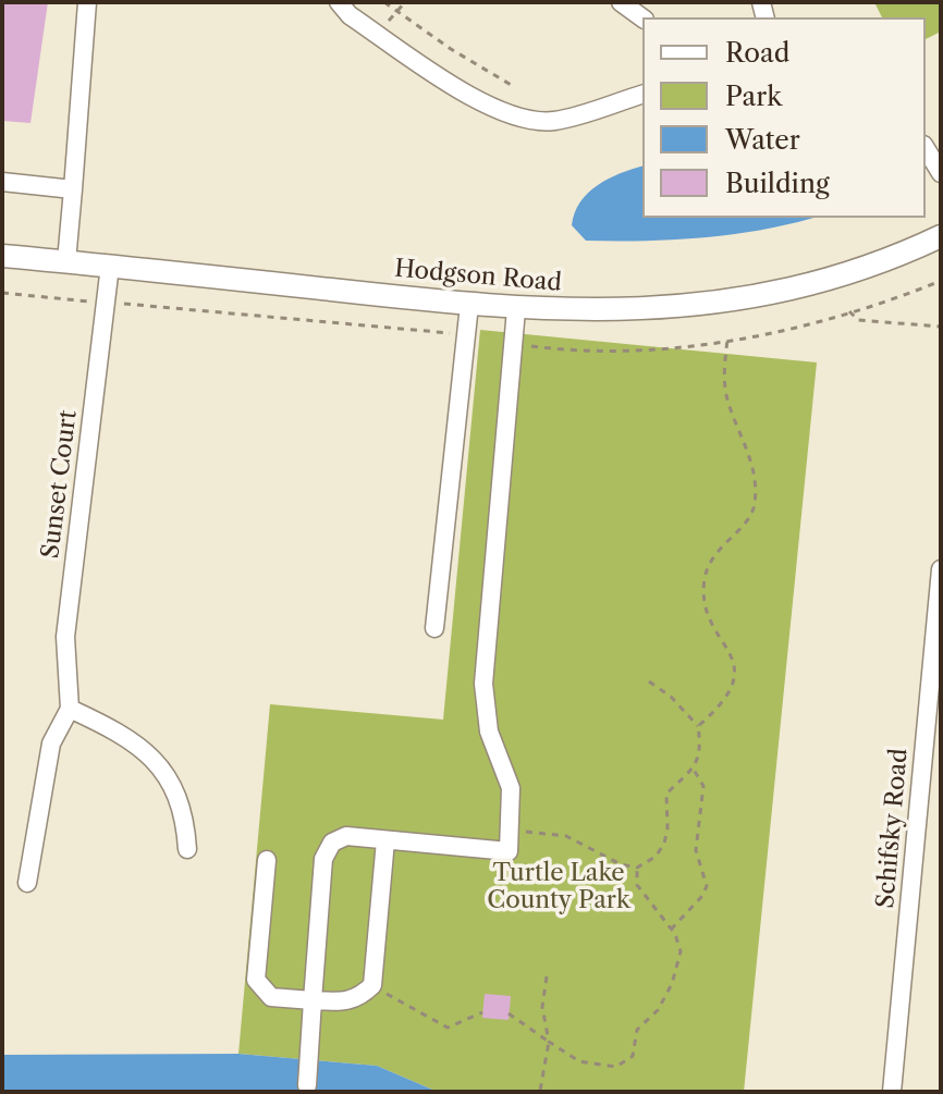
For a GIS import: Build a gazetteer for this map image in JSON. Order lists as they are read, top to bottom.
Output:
{
  "streets": {
    "main road": ["Hodgson Road"],
    "street": ["Sunset Court", "Schifsky Road"]
  },
  "crossings": [
    ["Hodgson Road", "Sunset Court"]
  ],
  "parks": ["Turtle Lake County Park"],
  "legend": [
    "Road",
    "Park",
    "Water",
    "Building"
  ]
}
